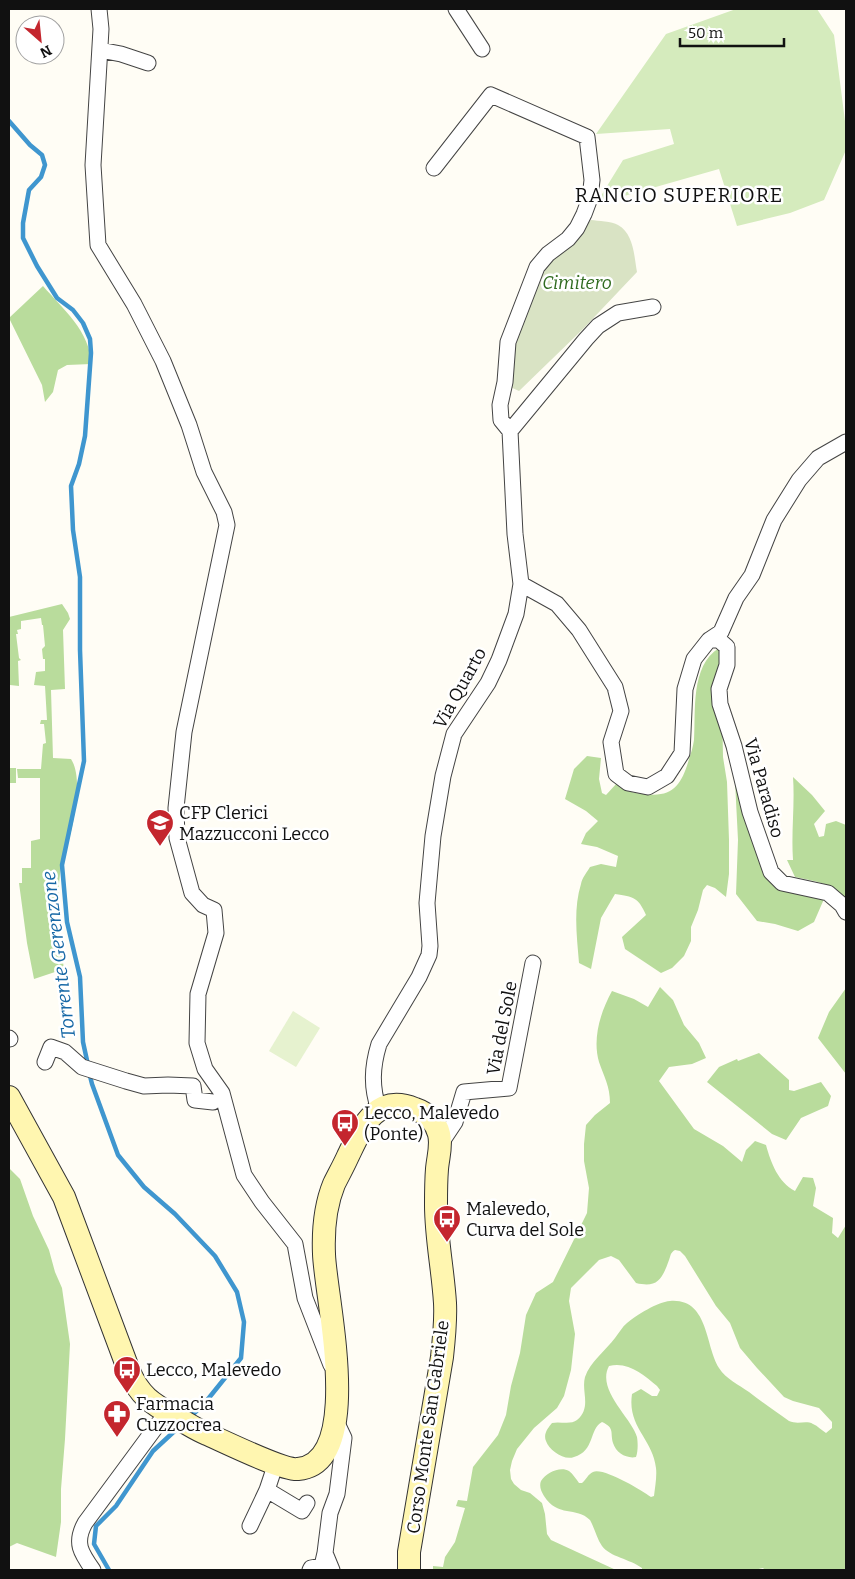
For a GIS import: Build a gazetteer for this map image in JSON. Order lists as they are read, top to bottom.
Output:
{
  "streets": {
    "main road": ["Corso Monte San Gabriele"],
    "street": ["Via Quarto", "Via Paradiso", "Via del Sole"]
  },
  "crossings": [
    ["Via Quarto", "Corso Monte San Gabriele"],
    ["Via del Sole", "Corso Monte San Gabriele"]
  ],
  "districts": ["RANCIO SUPERIORE"],
  "water": ["Torrente Gerenzone"],
  "parks": ["Cimitero"],
  "places": {
    "school or university": ["CFP Clerici Mazzucconi Lecco"],
    "bus stop": ["Lecco, Malevedo (Ponte)", "Malevedo, Curva del Sole", "Lecco, Malevedo"],
    "pharmacy": ["Farmacia Cuzzocrea"]
  },
  "scale_bar": "50 m",
  "north": "bottom right"
}
